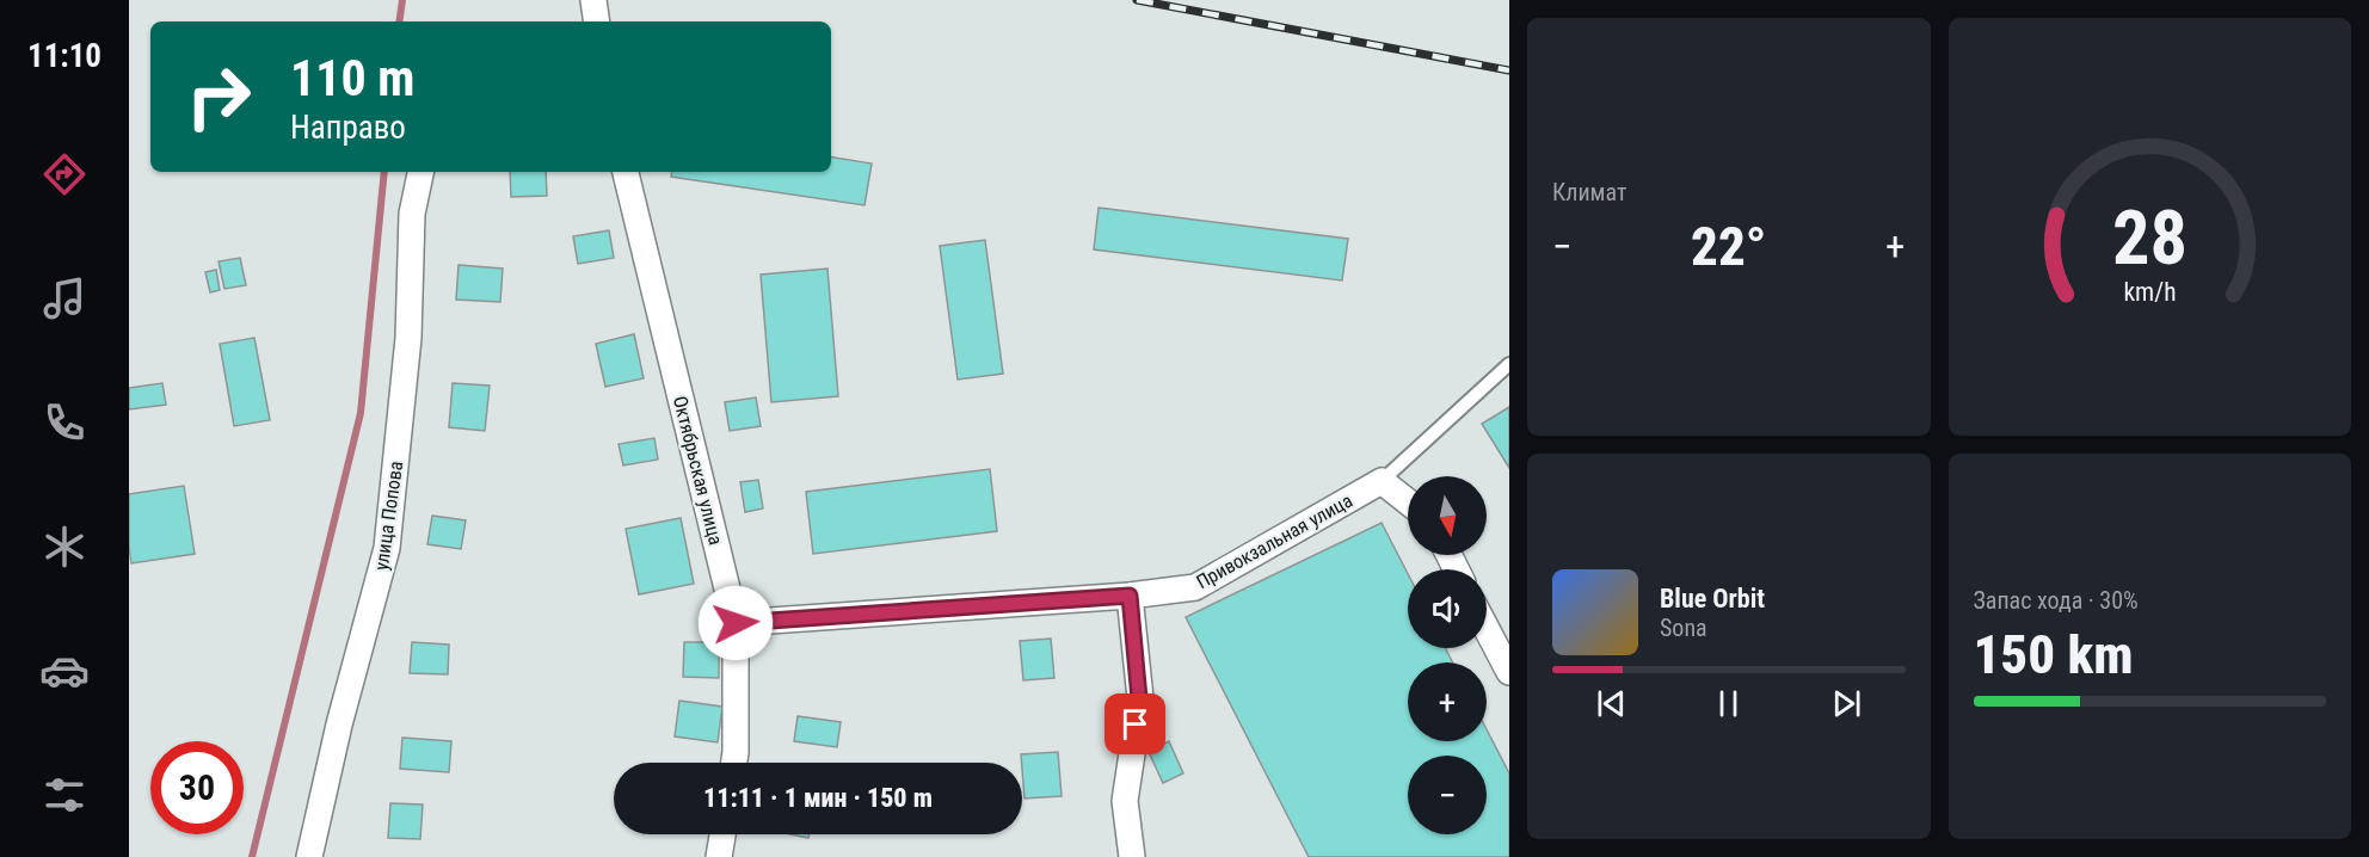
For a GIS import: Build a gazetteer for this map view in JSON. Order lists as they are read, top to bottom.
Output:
{
  "streets": {
    "street": ["Октябрьская улица", "улица Попова", "Привокзальная улица"]
  },
  "crossings": [
    ["Октябрьская улица", "Привокзальная улица"]
  ],
  "north": "bottom",
  "page": {
    "tabs": "11:10",
    "tile": [
      "Климат",
      ["Запас хода · 30%", "150 km"]
    ],
    "turn": ["110 m", "Направо"],
    "heat": ["−", "22°", "+"],
    "map_buttons": ["+", "−"],
    "song": ["Blue Orbit", "Sona"],
    "limit": "30",
    "trip": "11:11 · 1 мин · 150 m",
    "gauge": ["28", "km/h"]
  }
}
